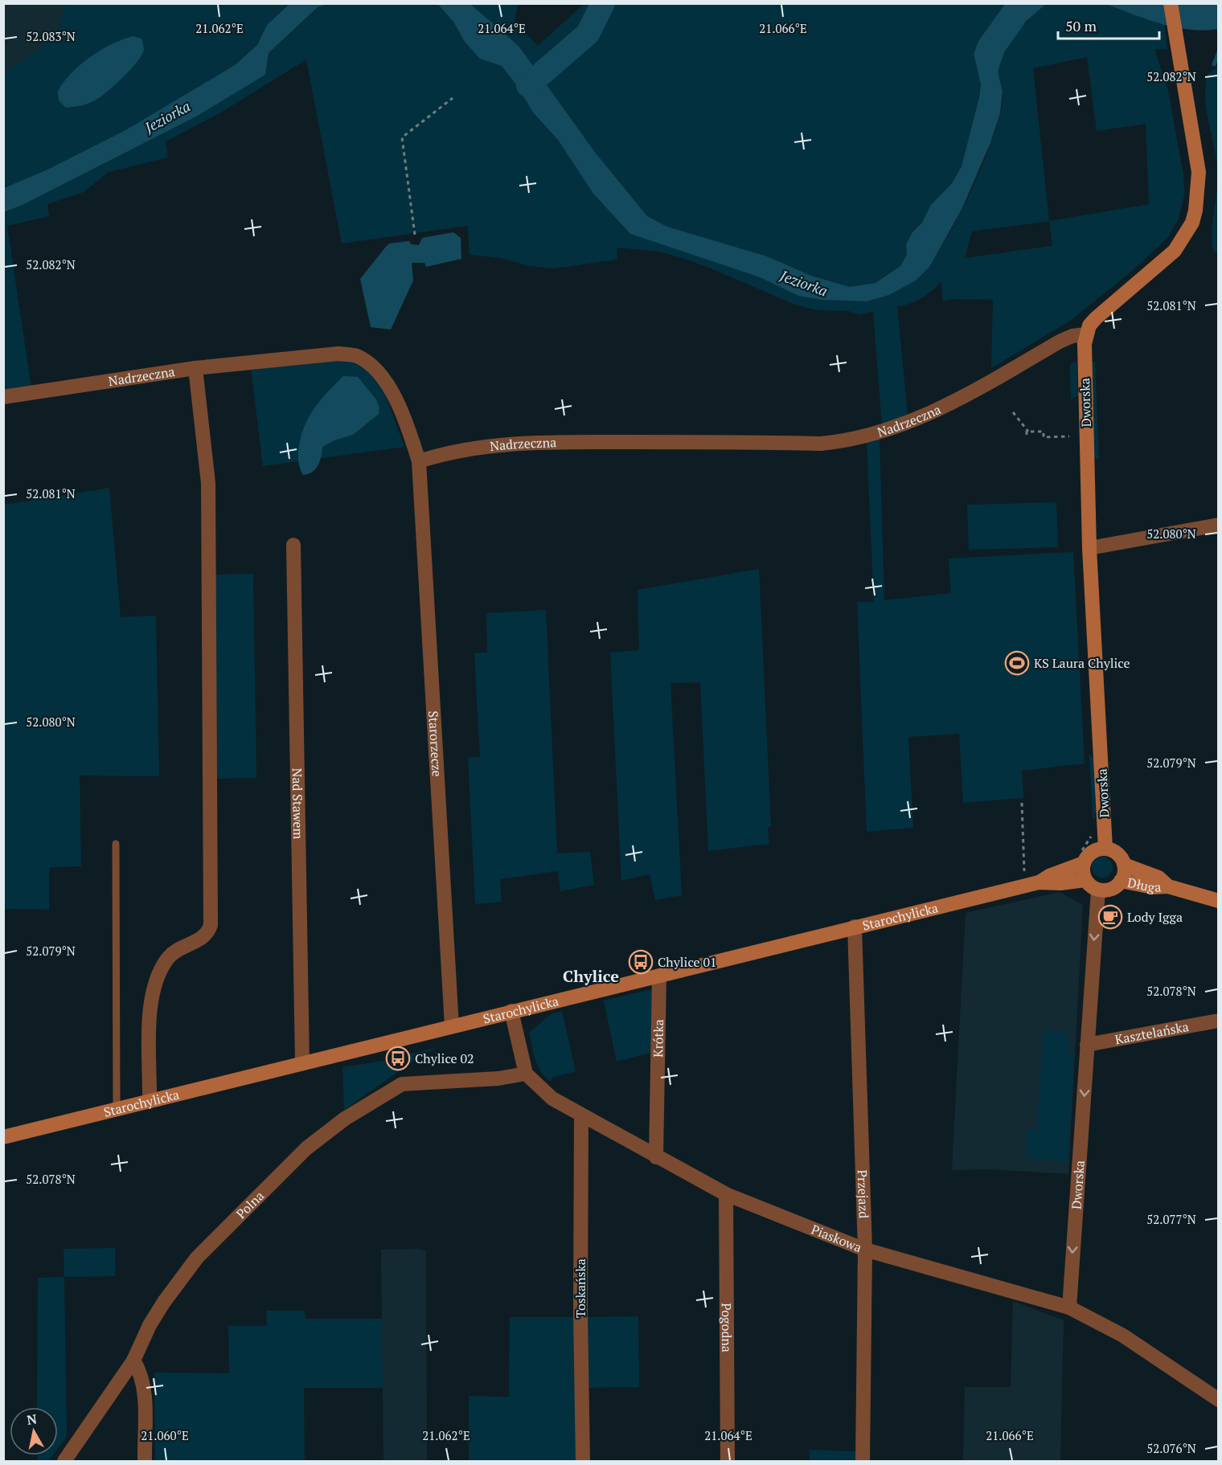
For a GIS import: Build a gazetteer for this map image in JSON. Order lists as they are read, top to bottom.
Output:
{
  "streets": {
    "street": [
      "Nadrzeczna",
      "Dworska",
      "Starorzecze",
      "Nad Stawem",
      "Długa",
      "Starochylicka",
      "Kasztelańska",
      "Krótka",
      "Przejazd",
      "Polna",
      "Piaskowa",
      "Toskańska",
      "Pogodna"
    ]
  },
  "crossings": [
    ["Nadrzeczna", "Dworska"],
    ["Nadrzeczna", "Starorzecze"],
    ["Dworska", "Długa"],
    ["Dworska", "Starochylicka"],
    ["Dworska", "Kasztelańska"],
    ["Dworska", "Piaskowa"],
    ["Starorzecze", "Starochylicka"],
    ["Nad Stawem", "Starochylicka"],
    ["Długa", "Starochylicka"],
    ["Starochylicka", "Krótka"],
    ["Starochylicka", "Przejazd"],
    ["Krótka", "Piaskowa"],
    ["Przejazd", "Piaskowa"],
    ["Polna", "Piaskowa"],
    ["Piaskowa", "Toskańska"],
    ["Piaskowa", "Pogodna"]
  ],
  "districts": ["Chylice"],
  "water": ["Jeziorka"],
  "places": {
    "sports": ["KS Laura Chylice"],
    "cafe": ["Lody Igga"],
    "bus stop": ["Chylice 01", "Chylice 02"]
  },
  "scale_bar": "50 m",
  "north": "top",
  "coordinates": [
    "21.062°E",
    "21.064°E",
    "21.066°E",
    "52.083°N",
    "52.082°N",
    "52.081°N",
    "52.080°N",
    "52.079°N",
    "52.078°N",
    "52.077°N",
    "21.060°E",
    "52.076°N"
  ]
}
